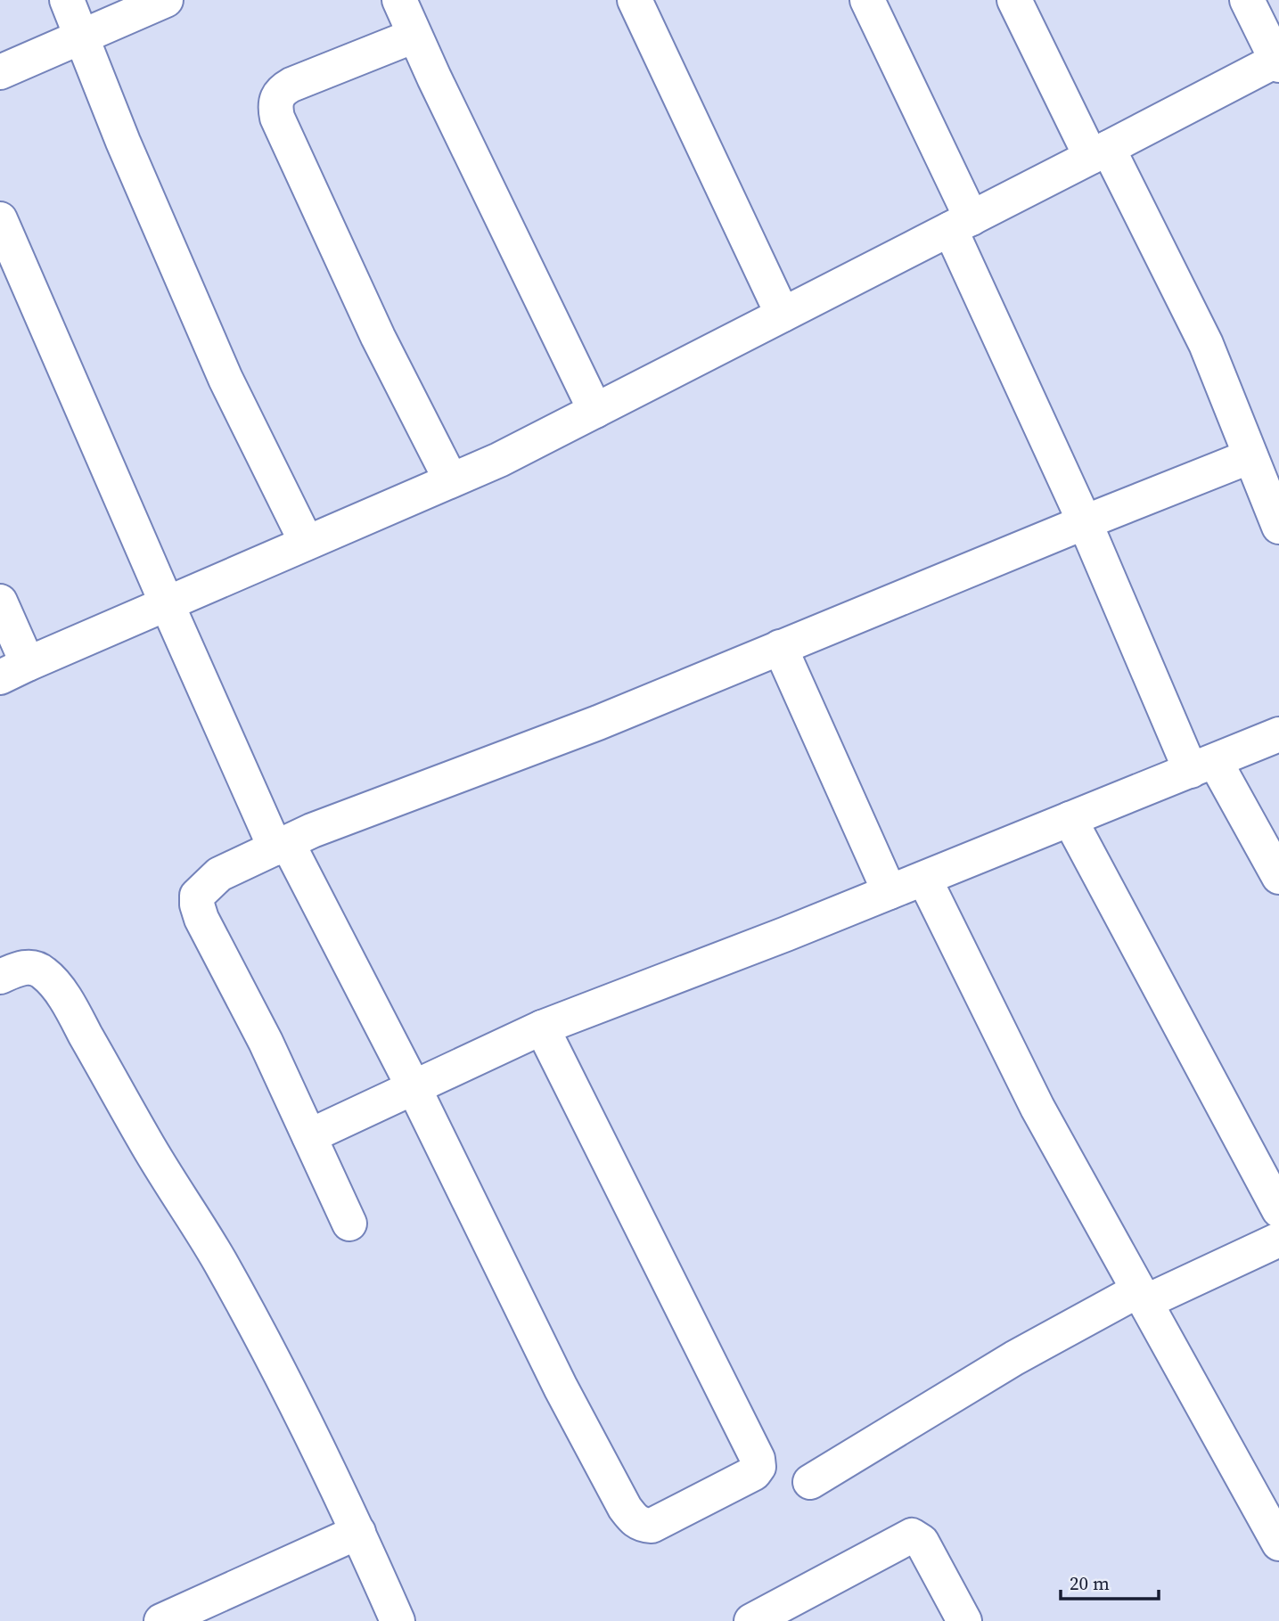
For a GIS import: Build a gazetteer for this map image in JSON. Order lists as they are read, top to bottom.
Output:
{
  "scale_bar": "20 m"
}
